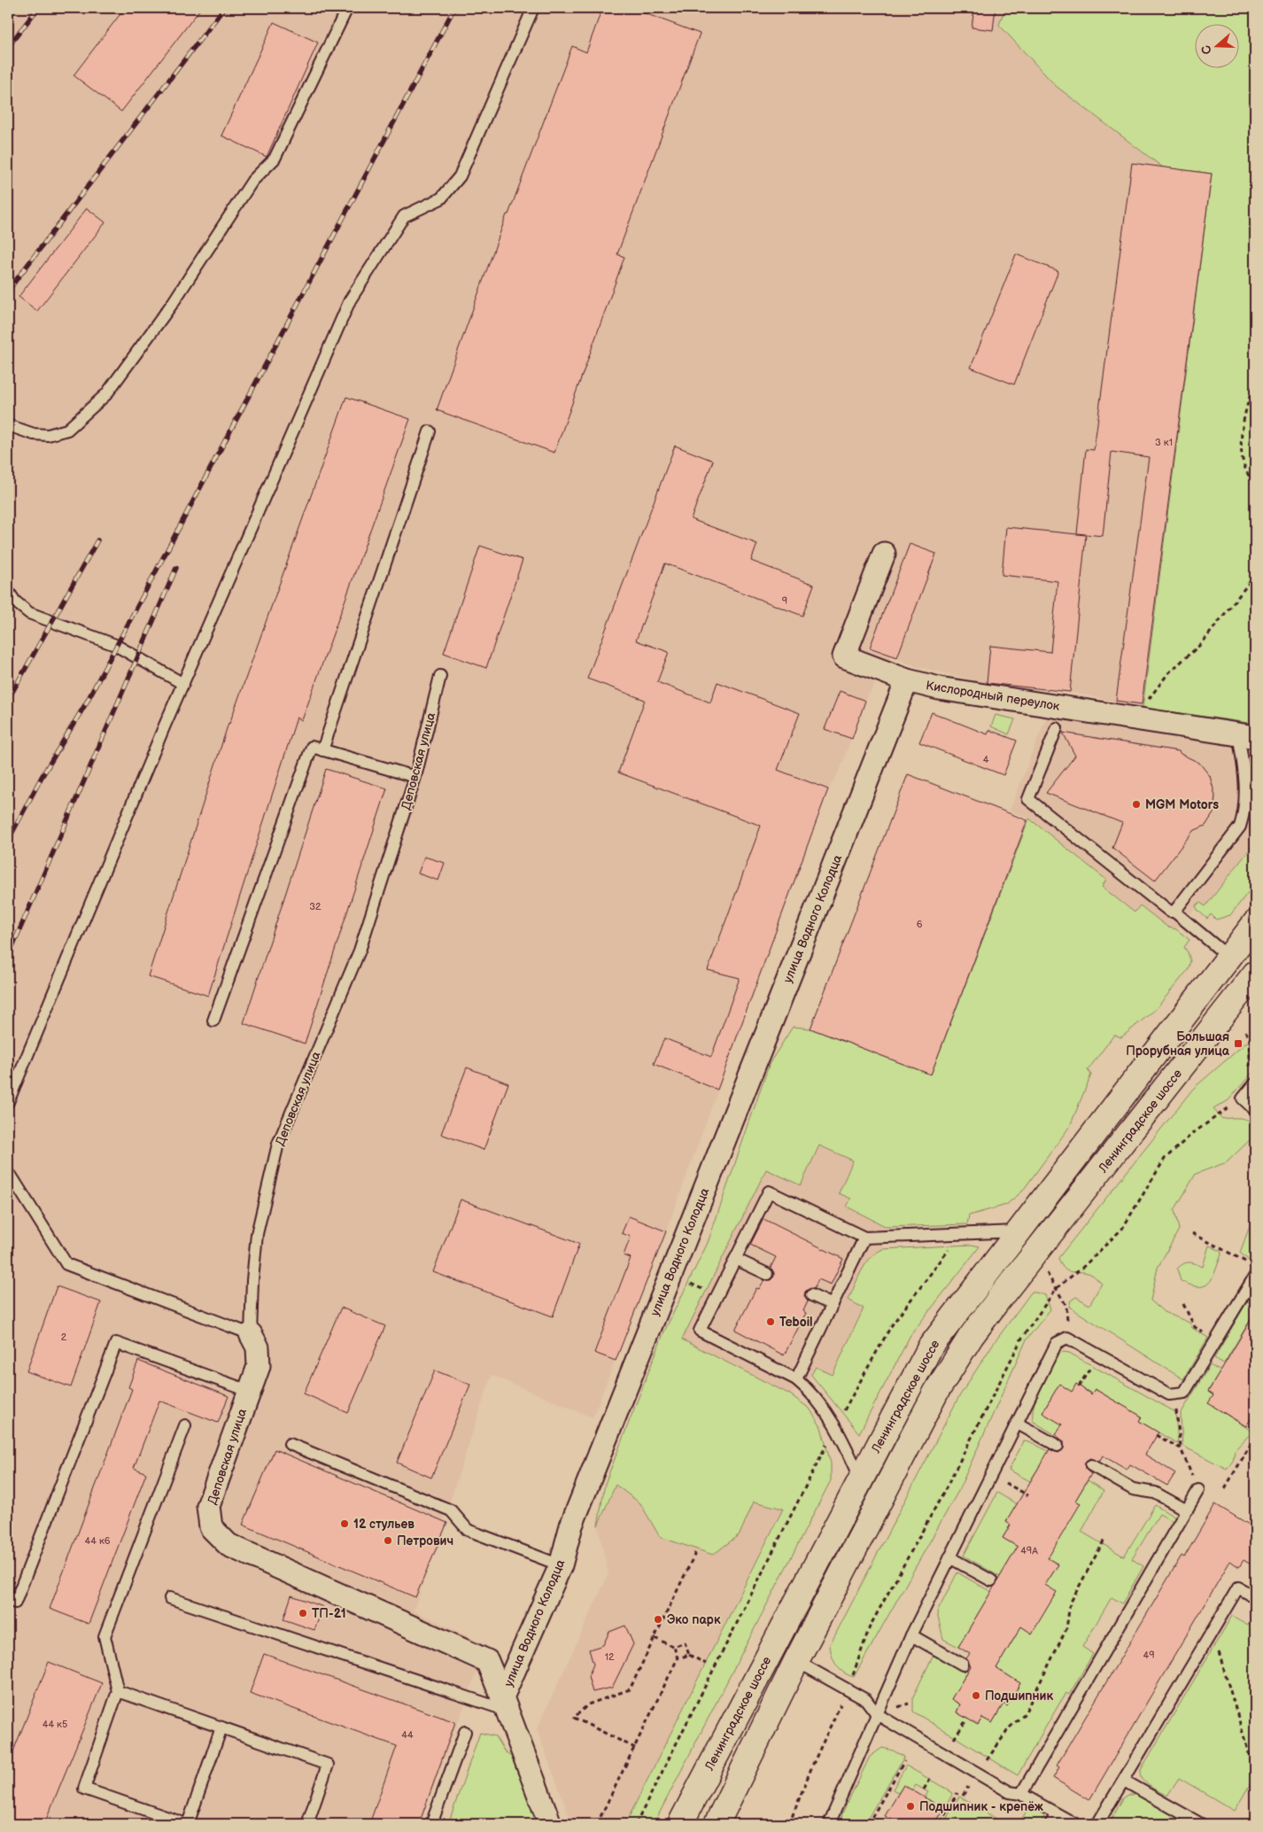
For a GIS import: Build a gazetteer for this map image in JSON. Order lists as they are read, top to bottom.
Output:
{
  "streets": {
    "main road": ["Ленинградское шоссе"],
    "street": ["Кислородный переулок", "Деповская улица", "улица Водного Колодца"]
  },
  "crossings": [
    ["Кислородный переулок", "улица Водного Колодца"],
    ["Деповская улица", "улица Водного Колодца"]
  ],
  "places": {
    "other": [
      "MGM Motors",
      "Teboil",
      "12 стульев",
      "Петрович",
      "ТП-21",
      "Эко парк",
      "Подшипник",
      "Подшипник - крепёж"
    ],
    "transit": ["Большая Прорубная улица"]
  },
  "house_numbers": [
    "3 к1",
    "9",
    "4",
    "32",
    "6",
    "2",
    "44 к6",
    "49А",
    "49",
    "12",
    "44 к5",
    "44"
  ],
  "north": "left"
}
